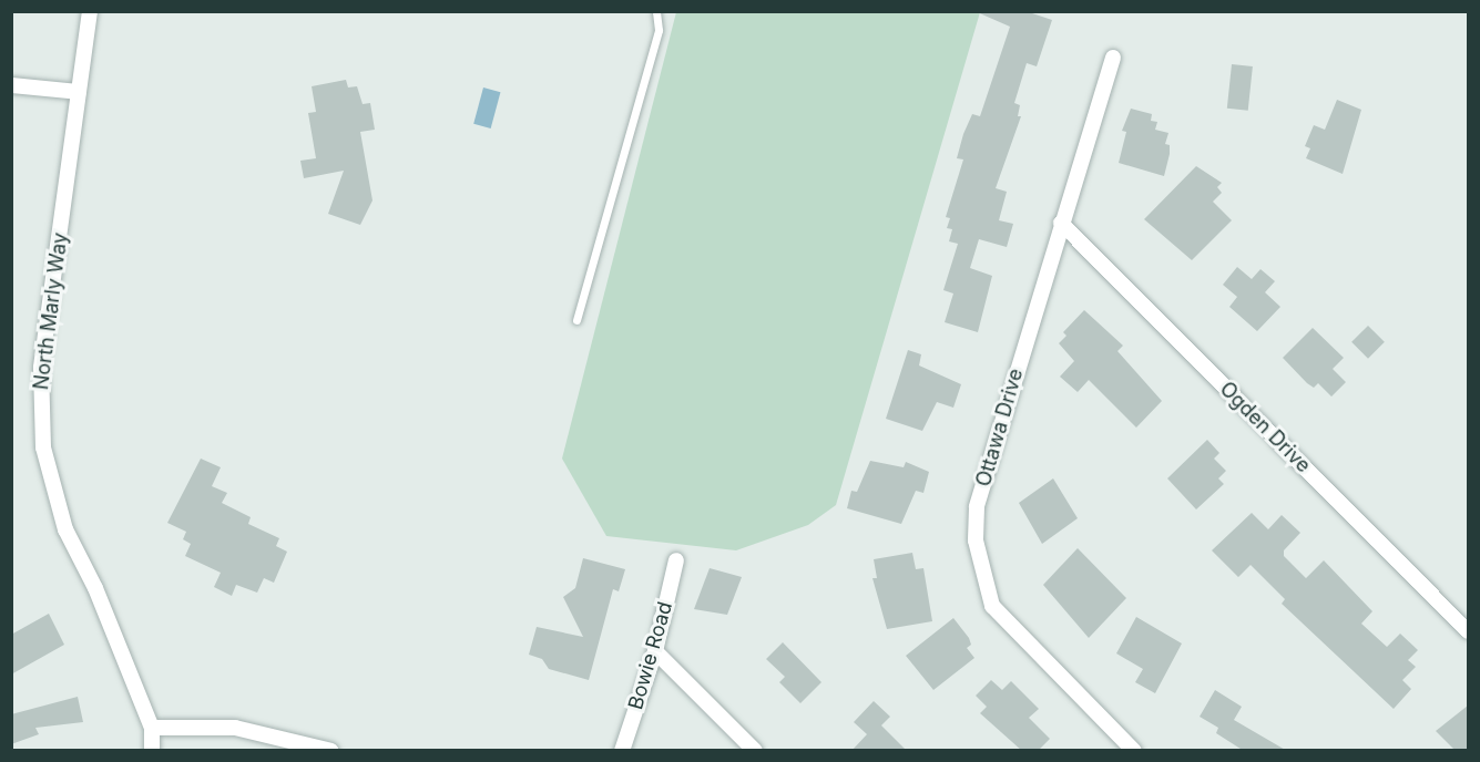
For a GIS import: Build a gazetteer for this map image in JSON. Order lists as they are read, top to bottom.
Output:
{
  "streets": {
    "street": [
      "North Marly Way",
      "Ottawa Drive",
      "Ogden Drive",
      "Bowie Road"
    ]
  },
  "crossings": [
    ["Ottawa Drive", "Ogden Drive"]
  ]
}
